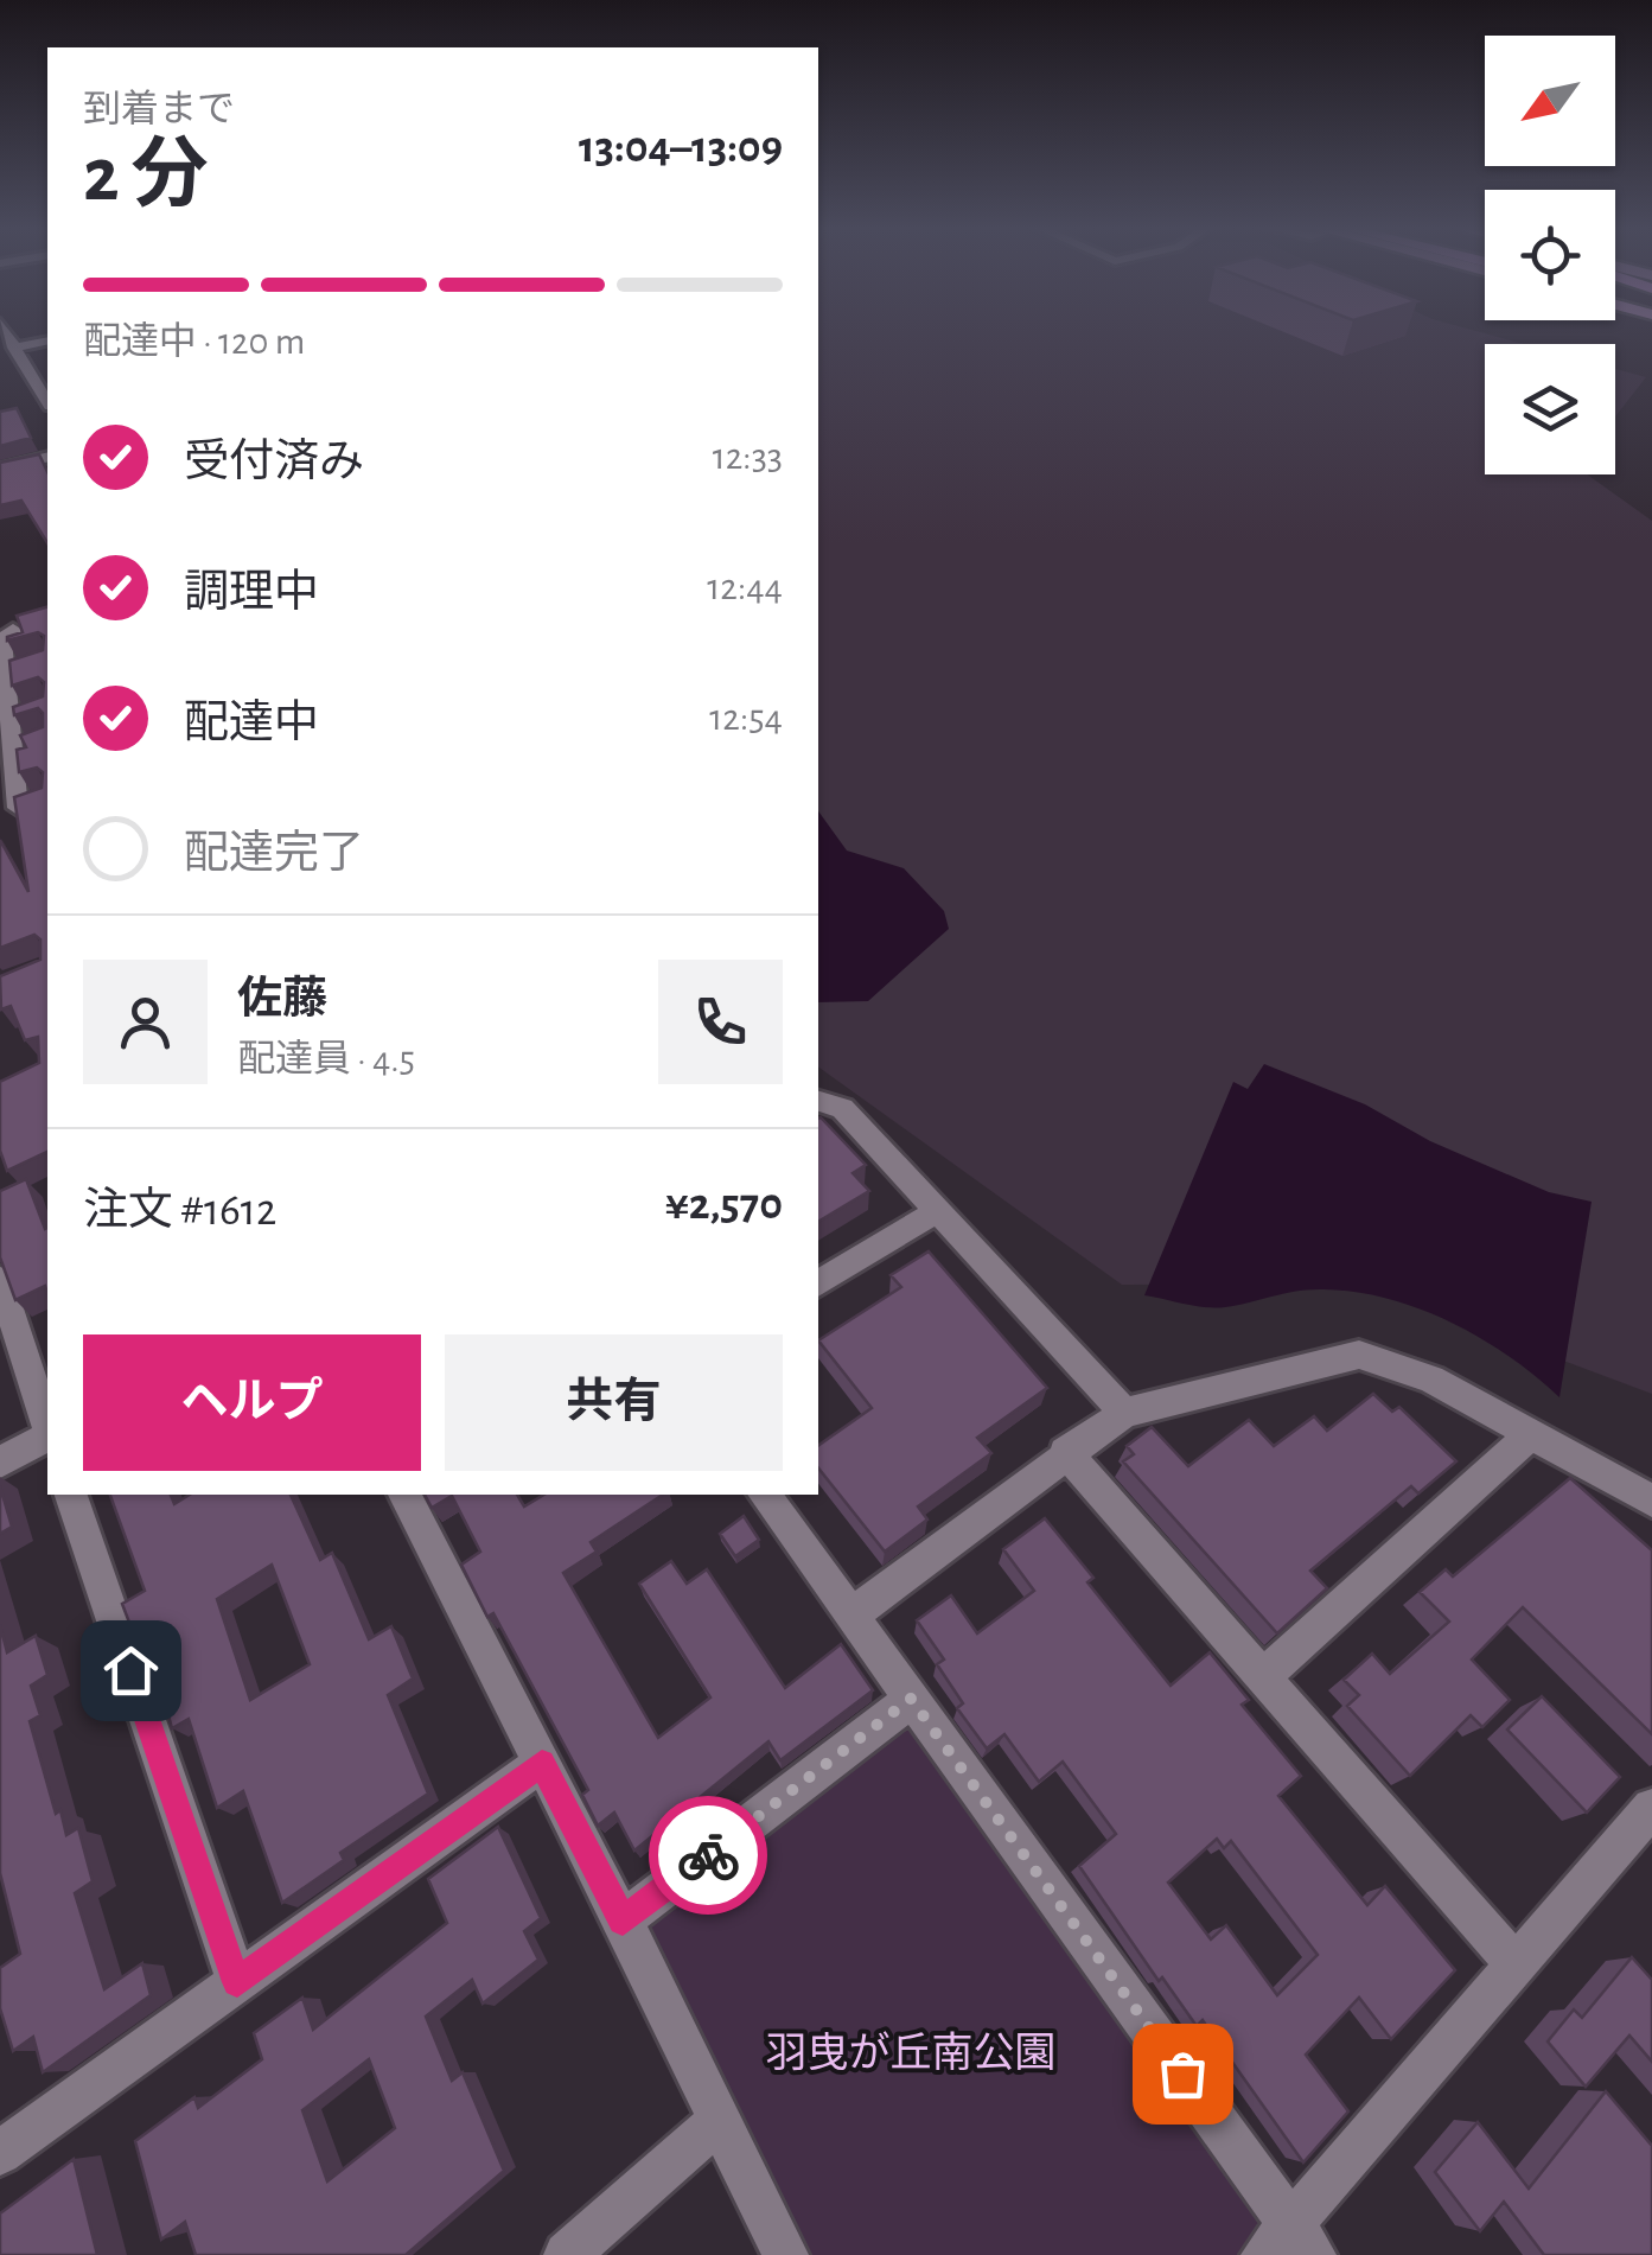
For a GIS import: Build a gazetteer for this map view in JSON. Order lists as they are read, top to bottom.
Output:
{
  "parks": ["羽曳が丘南公園"],
  "north": "bottom left",
  "page": {
    "heading": ["2 分", "到着まで", "13:04–13:09"],
    "panel": [
      "佐藤",
      "配達員 · 4.5",
      "注文 #1612",
      "¥2,570"
    ],
    "bar": "配達中 · 120 m",
    "list": [
      ["受付済み", "12:33"],
      ["調理中", "12:44"],
      ["配達中", "12:54"],
      "配達完了"
    ],
    "buttons": ["ヘルプ", "共有"]
  }
}
